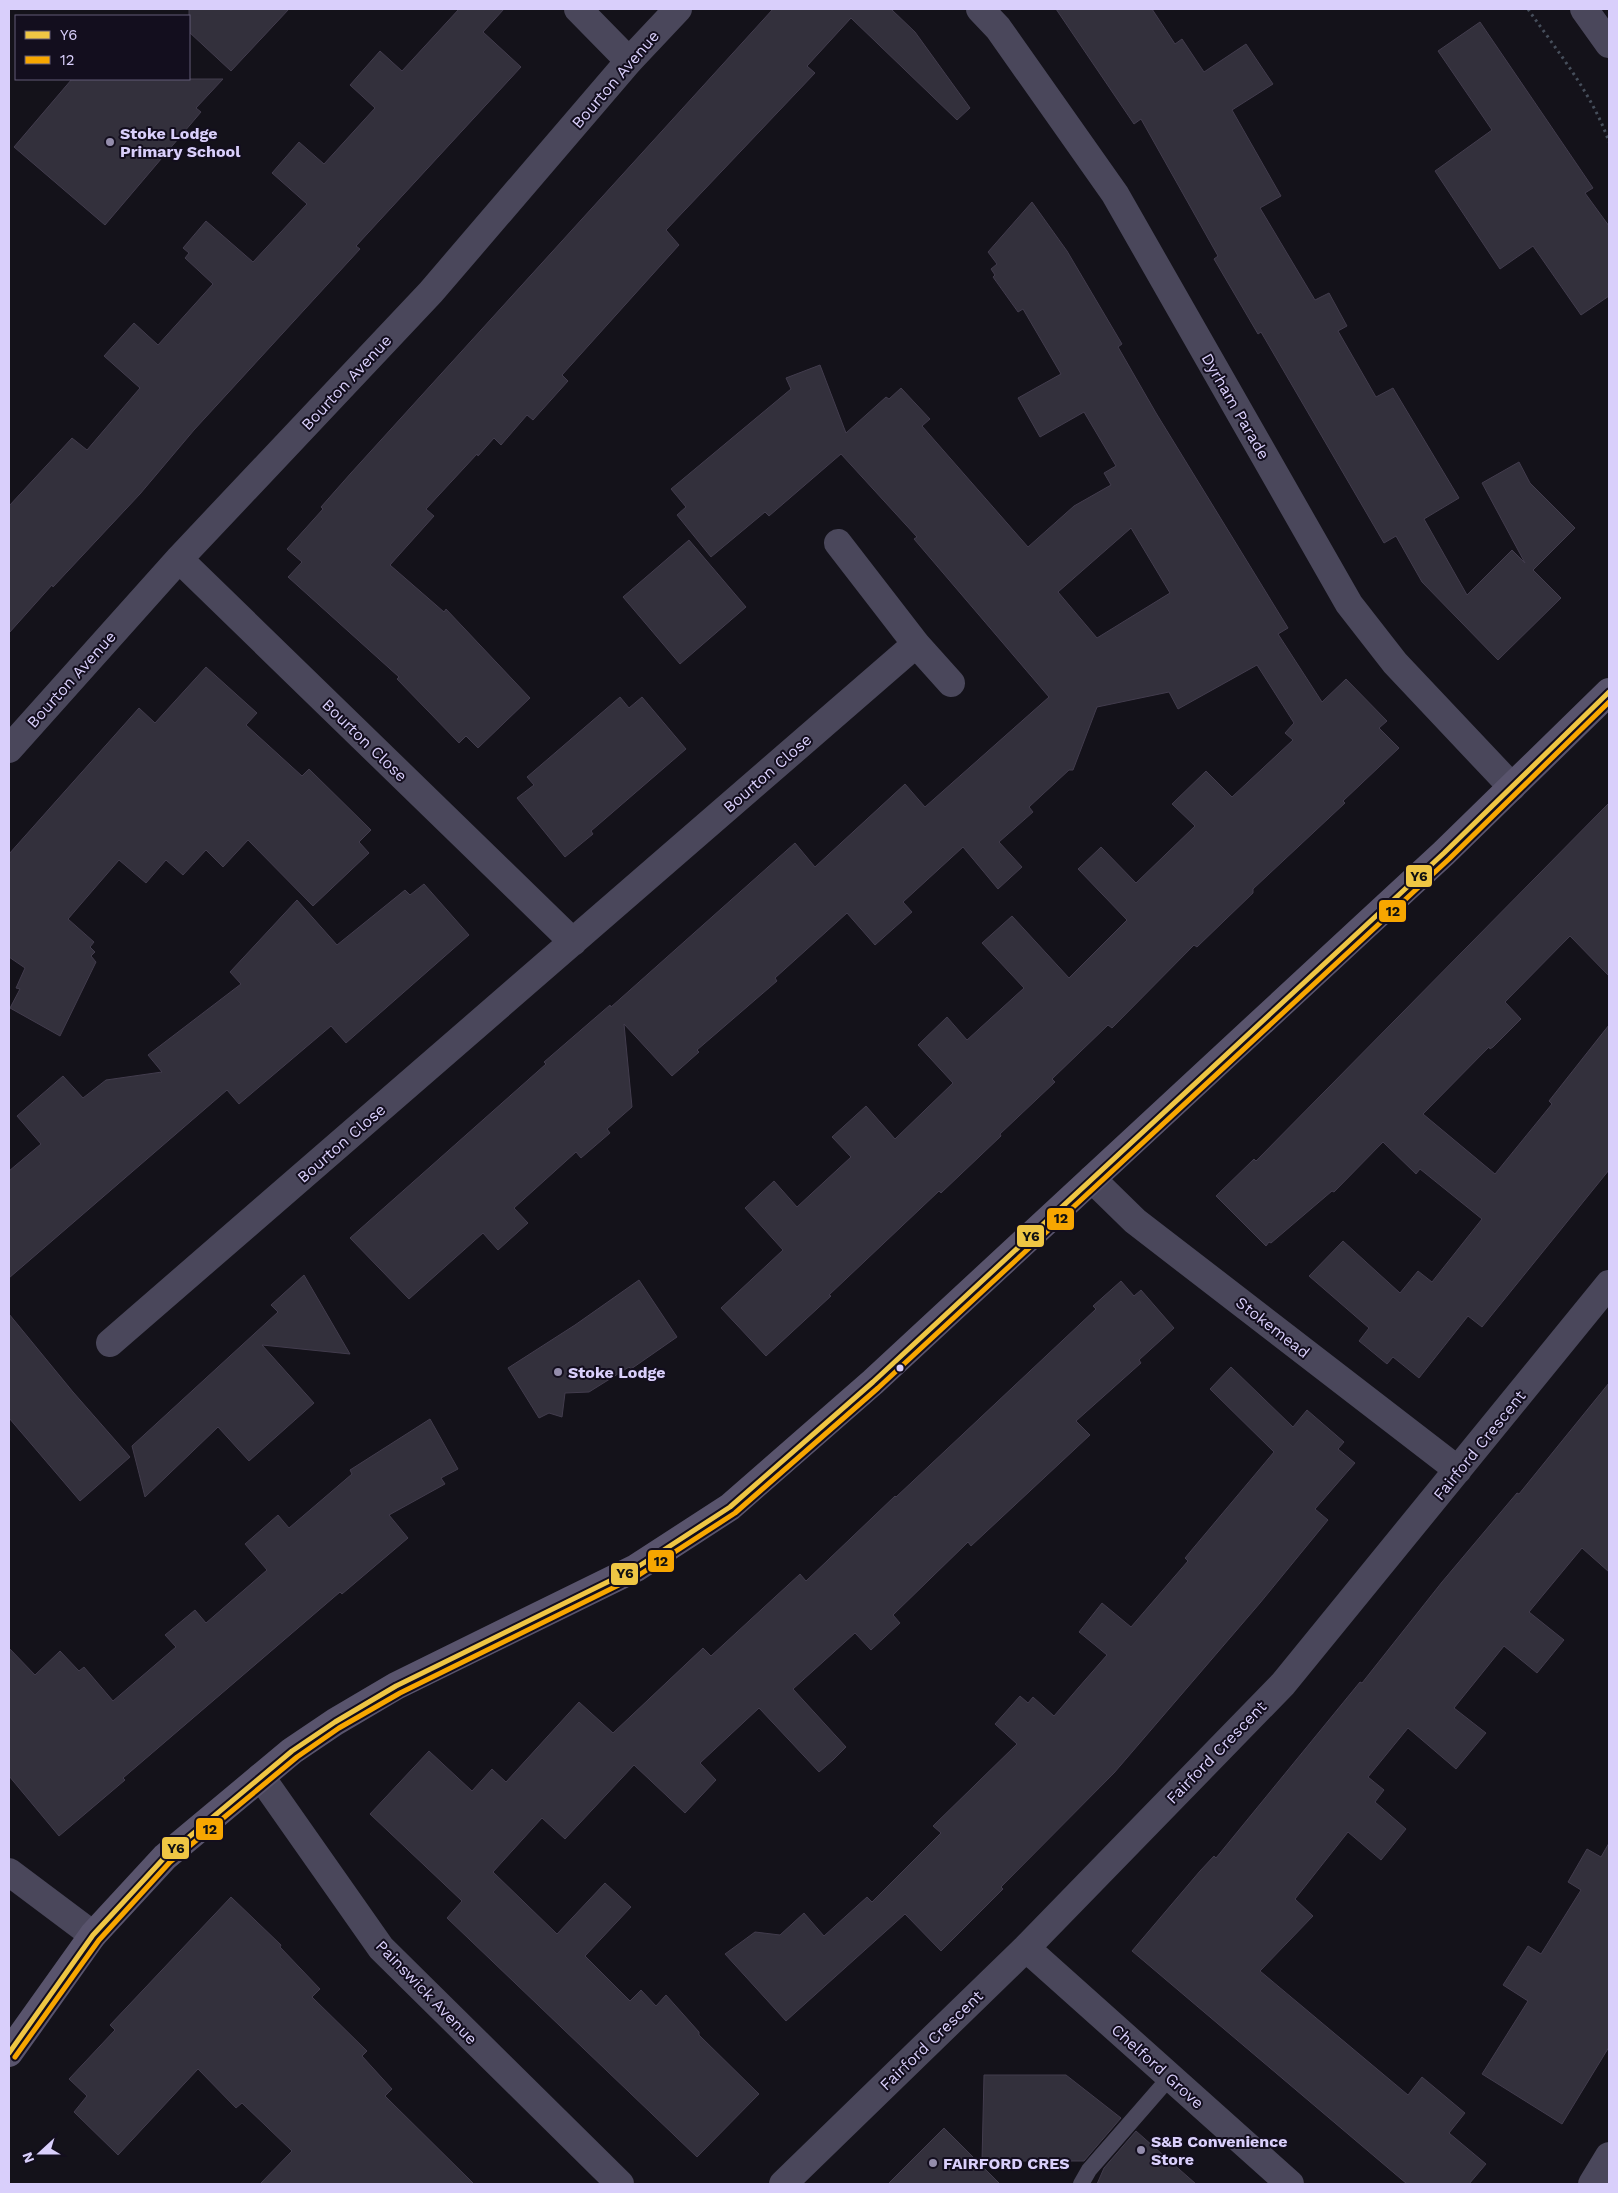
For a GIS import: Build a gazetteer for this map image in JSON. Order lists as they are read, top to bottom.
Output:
{
  "streets": {
    "street": [
      "Bourton Avenue",
      "Dyrham Parade",
      "Bourton Close",
      "Stokemead",
      "Fairford Crescent",
      "Painswick Avenue",
      "Chelford Grove"
    ]
  },
  "crossings": [
    ["Bourton Avenue", "Bourton Close"],
    ["Stokemead", "Fairford Crescent"],
    ["Fairford Crescent", "Chelford Grove"]
  ],
  "places": [
    "Stoke Lodge Primary School",
    "Stoke Lodge",
    "S&B Convenience Store",
    "FAIRFORD CRES"
  ],
  "lines": ["transit line Y6", "transit line 12"],
  "legend": ["Y6", "12"],
  "north": "left"
}
